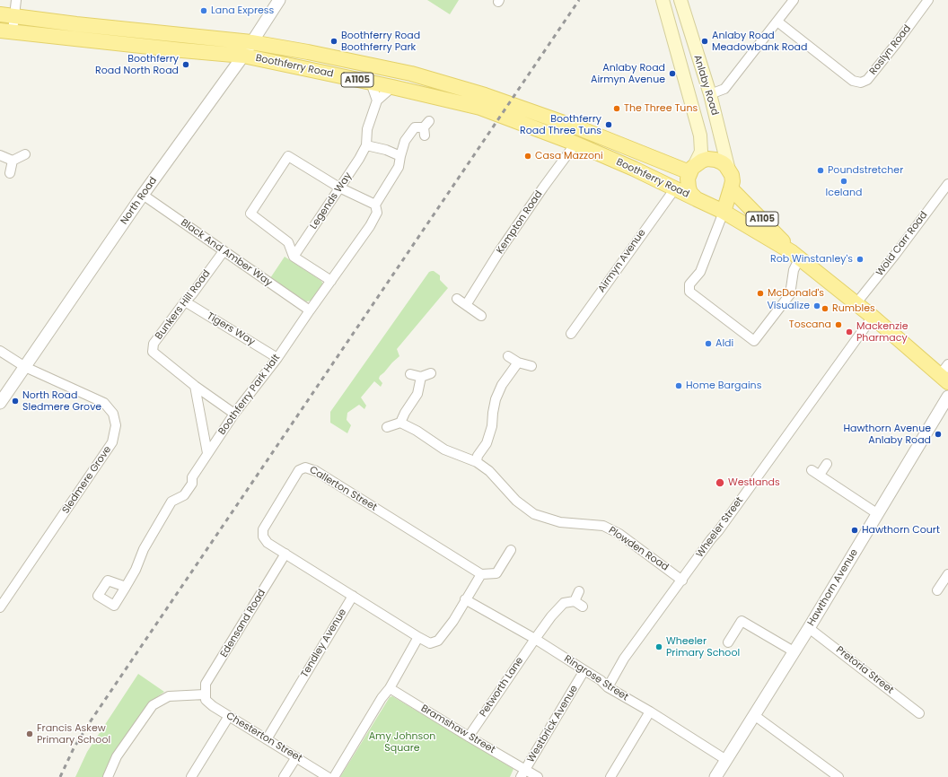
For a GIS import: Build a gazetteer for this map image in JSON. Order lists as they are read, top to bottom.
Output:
{
  "streets": {
    "main road": ["Boothferry Road", "A1105", "Anlaby Road"],
    "street": [
      "Roslyn Road",
      "North Road",
      "Legends Way",
      "Kempton Road",
      "Wold Carr Road",
      "Black And Amber Way",
      "Airmyn Avenue",
      "Bunkers Hill Road",
      "Tigers Way",
      "Boothferry Park Halt",
      "Sledmere Grove",
      "Callerton Street",
      "Wheeler Street",
      "Plowden Road",
      "Hawthorn Avenue",
      "Edensand Road",
      "Tendley Avenue",
      "Pretoria Street",
      "Ringrose Street",
      "Petworth Lane",
      "Westbrick Avenue",
      "Bramshaw Street",
      "Chesterton Street"
    ]
  },
  "crossings": [
    ["Boothferry Road", "A1105"],
    ["Boothferry Road", "Anlaby Road"],
    ["Boothferry Road", "North Road"],
    ["Boothferry Road", "Legends Way"],
    ["Boothferry Road", "Kempton Road"],
    ["Boothferry Road", "Airmyn Avenue"],
    ["A1105", "Anlaby Road"],
    ["A1105", "Wold Carr Road"],
    ["A1105", "Wheeler Street"],
    ["North Road", "Black And Amber Way"],
    ["North Road", "Sledmere Grove"],
    ["Black And Amber Way", "Bunkers Hill Road"],
    ["Black And Amber Way", "Boothferry Park Halt"],
    ["Bunkers Hill Road", "Tigers Way"],
    ["Bunkers Hill Road", "Boothferry Park Halt"],
    ["Tigers Way", "Boothferry Park Halt"],
    ["Callerton Street", "Edensand Road"],
    ["Callerton Street", "Tendley Avenue"],
    ["Callerton Street", "Ringrose Street"],
    ["Wheeler Street", "Plowden Road"],
    ["Wheeler Street", "Ringrose Street"],
    ["Hawthorn Avenue", "Pretoria Street"],
    ["Hawthorn Avenue", "Ringrose Street"],
    ["Edensand Road", "Chesterton Street"],
    ["Tendley Avenue", "Chesterton Street"],
    ["Ringrose Street", "Petworth Lane"],
    ["Ringrose Street", "Westbrick Avenue"],
    ["Petworth Lane", "Bramshaw Street"],
    ["Westbrick Avenue", "Bramshaw Street"]
  ],
  "parks": ["Amy Johnson Square"],
  "places": [
    "Lana Express",
    "Boothferry Road Boothferry Park",
    "Anlaby Road Meadowbank Road",
    "Boothferry Road North Road",
    "Anlaby Road Airmyn Avenue",
    "The Three Tuns",
    "Boothferry Road Three Tuns",
    "Casa Mazzoni",
    "Poundstretcher",
    "Iceland",
    "Rob Winstanley's",
    "McDonald's",
    "Visualize",
    "Rumbles",
    "Toscana",
    "Mackenzie Pharmacy",
    "Aldi",
    "Home Bargains",
    "North Road Sledmere Grove",
    "Hawthorn Avenue Anlaby Road",
    "Westlands",
    "Hawthorn Court",
    "Wheeler Primary School",
    "Francis Askew Primary School"
  ]
}
